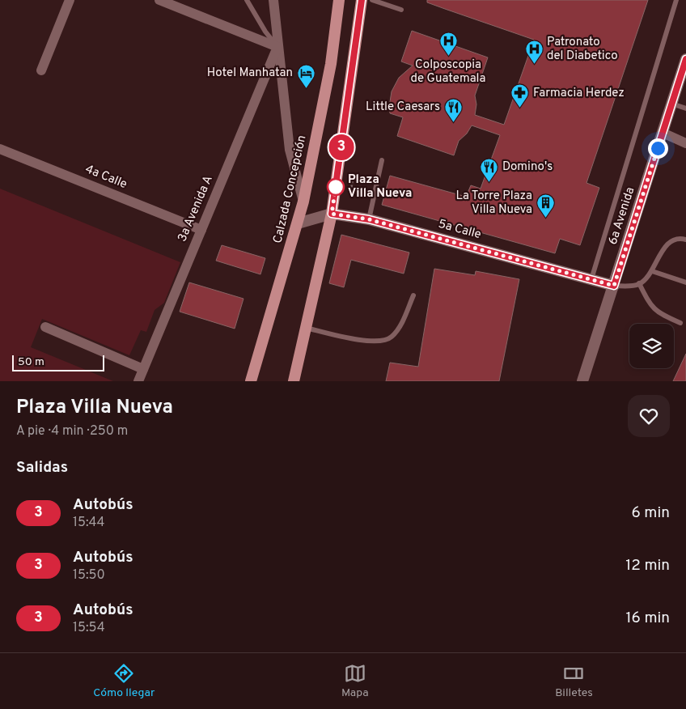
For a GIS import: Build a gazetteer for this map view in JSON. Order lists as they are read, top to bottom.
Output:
{
  "streets": {
    "main road": ["Calzada Concepción", "6a Avenida", "5a Calle"],
    "street": ["4a Calle", "3a Avenida A"]
  },
  "crossings": [
    ["4a Calle", "3a Avenida A"],
    ["Calzada Concepción", "5a Calle"],
    ["6a Avenida", "5a Calle"]
  ],
  "places": {
    "hospital": ["Colposcopia de Guatemala", "Patronato del Diabetico"],
    "hotel": ["Hotel Manhatan"],
    "pharmacy": ["Farmacia Herdez"],
    "restaurant": ["Little Caesars", "Domino's"],
    "other": ["Plaza Villa Nueva"],
    "building": ["La Torre Plaza Villa Nueva"]
  },
  "lines": ["bus line 3"],
  "scale_bar": "50 m",
  "page": {
    "on_map": "3",
    "scale": "50 m",
    "heading": [
      ["Plaza Villa Nueva", "A pie · 4 min · 250 m"],
      "Salidas"
    ],
    "list": [
      {
        "mark": "3",
        "name": "Autobús",
        "note": "15:44",
        "value": "6 min"
      },
      {
        "mark": "3",
        "name": "Autobús",
        "note": "15:50",
        "value": "12 min"
      },
      {
        "mark": "3",
        "name": "Autobús",
        "note": "15:54",
        "value": "16 min"
      }
    ],
    "tabs": ["Cómo llegar", "Mapa", "Billetes"]
  }
}
